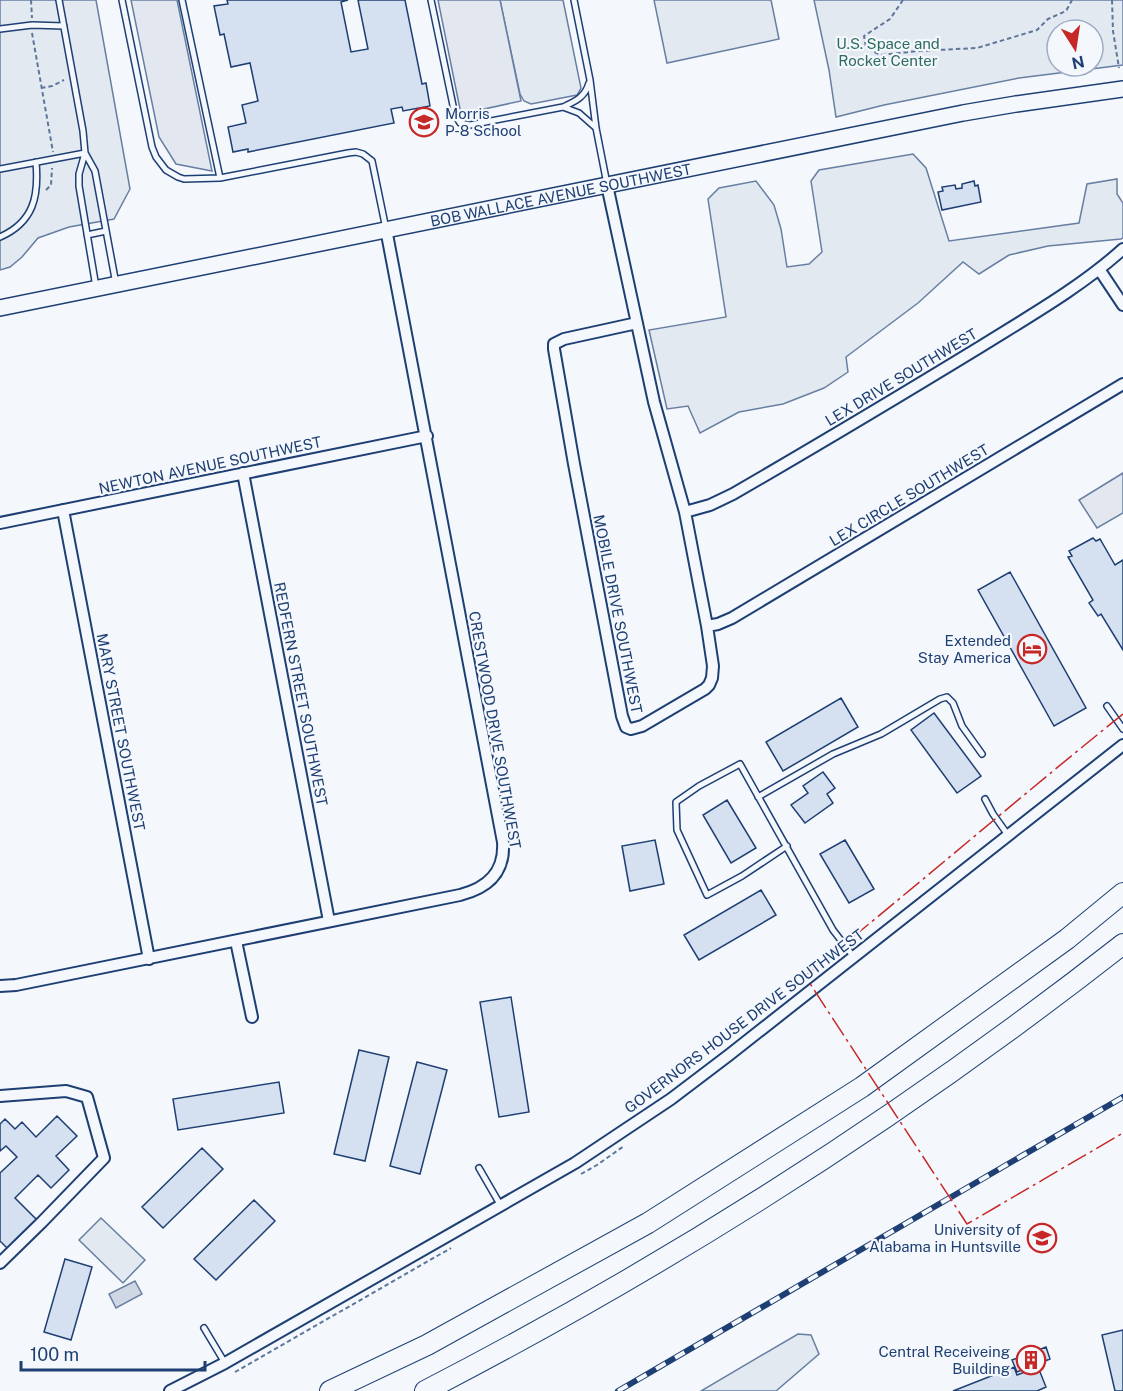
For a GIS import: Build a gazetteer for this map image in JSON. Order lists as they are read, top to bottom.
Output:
{
  "streets": {
    "main road": ["BOB WALLACE AVENUE SOUTHWEST"],
    "street": [
      "LEX DRIVE SOUTHWEST",
      "NEWTON AVENUE SOUTHWEST",
      "LEX CIRCLE SOUTHWEST",
      "MOBILE DRIVE SOUTHWEST",
      "REDFERN STREET SOUTHWEST",
      "CRESTWOOD DRIVE SOUTHWEST",
      "MARY STREET SOUTHWEST",
      "GOVERNORS HOUSE DRIVE SOUTHWEST"
    ]
  },
  "crossings": [
    ["BOB WALLACE AVENUE SOUTHWEST", "MOBILE DRIVE SOUTHWEST"],
    ["BOB WALLACE AVENUE SOUTHWEST", "CRESTWOOD DRIVE SOUTHWEST"],
    ["LEX DRIVE SOUTHWEST", "MOBILE DRIVE SOUTHWEST"],
    ["NEWTON AVENUE SOUTHWEST", "REDFERN STREET SOUTHWEST"],
    ["NEWTON AVENUE SOUTHWEST", "CRESTWOOD DRIVE SOUTHWEST"],
    ["NEWTON AVENUE SOUTHWEST", "MARY STREET SOUTHWEST"],
    ["LEX CIRCLE SOUTHWEST", "MOBILE DRIVE SOUTHWEST"],
    ["REDFERN STREET SOUTHWEST", "CRESTWOOD DRIVE SOUTHWEST"],
    ["CRESTWOOD DRIVE SOUTHWEST", "MARY STREET SOUTHWEST"]
  ],
  "parks": ["U.S. Space and Rocket Center"],
  "places": {
    "school or university": ["Morris P-8 School", "University of Alabama in Huntsville"],
    "hotel": ["Extended Stay America"],
    "building": ["Central Receiveing Building"]
  },
  "scale_bar": "100 m",
  "north": "bottom"
}
